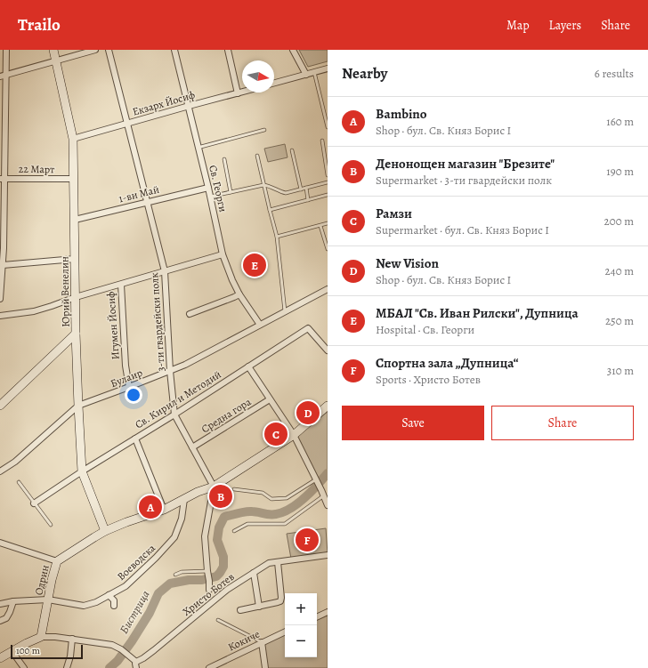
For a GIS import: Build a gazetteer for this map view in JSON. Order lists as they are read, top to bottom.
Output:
{
  "streets": {
    "street": [
      "Екзарх Йосиф",
      "22 Март",
      "Св. Георги",
      "1-ви Май",
      "Юрий Венелин",
      "3-ти гвардейски полк",
      "Игумен Йосиф",
      "Булаир",
      "Св. Кирил и Методий",
      "Средна гора",
      "Воеводска",
      "Одрин",
      "Христо Ботев",
      "Кокиче"
    ]
  },
  "crossings": [
    ["Екзарх Йосиф", "Св. Георги"],
    ["Екзарх Йосиф", "Юрий Венелин"],
    ["Екзарх Йосиф", "3-ти гвардейски полк"],
    ["22 Март", "Юрий Венелин"],
    ["Св. Георги", "1-ви Май"],
    ["Св. Георги", "Булаир"],
    ["1-ви Май", "Юрий Венелин"],
    ["1-ви Май", "3-ти гвардейски полк"],
    ["Юрий Венелин", "Булаир"],
    ["Юрий Венелин", "Св. Кирил и Методий"],
    ["Юрий Венелин", "Одрин"],
    ["3-ти гвардейски полк", "Булаир"],
    ["3-ти гвардейски полк", "Св. Кирил и Методий"],
    ["3-ти гвардейски полк", "Средна гора"],
    ["3-ти гвардейски полк", "Одрин"],
    ["Игумен Йосиф", "Булаир"],
    ["Воеводска", "Одрин"]
  ],
  "water": ["Бистрица"],
  "scale_bar": "100 m",
  "north": "right",
  "page": {
    "header": "Trailo",
    "nav": ["Map", "Layers", "Share"],
    "heading": ["Nearby", "6 results"],
    "list": [
      {
        "mark": "A",
        "name": "Bambino",
        "note": "Shop · бул. Св. Княз Борис I",
        "value": "160 m"
      },
      {
        "mark": "B",
        "name": "Денонощен магазин \"Брезите\"",
        "note": "Supermarket · 3-ти гвардейски полк",
        "value": "190 m"
      },
      {
        "mark": "C",
        "name": "Рамзи",
        "note": "Supermarket · бул. Св. Княз Борис I",
        "value": "200 m"
      },
      {
        "mark": "D",
        "name": "New Vision",
        "note": "Shop · бул. Св. Княз Борис I",
        "value": "240 m"
      },
      {
        "mark": "E",
        "name": "МБАЛ \"Св. Иван Рилски\", Дупница",
        "note": "Hospital · Св. Георги",
        "value": "250 m"
      },
      {
        "mark": "F",
        "name": "Спортна зала „Дупница“",
        "note": "Sports · Христо Ботев",
        "value": "310 m"
      }
    ],
    "pins": [
      "E",
      "D",
      "C",
      "B",
      "A",
      "F"
    ],
    "buttons": ["Save", "Share"],
    "map_buttons": ["+", "−"],
    "scale": "100 m"
  }
}
